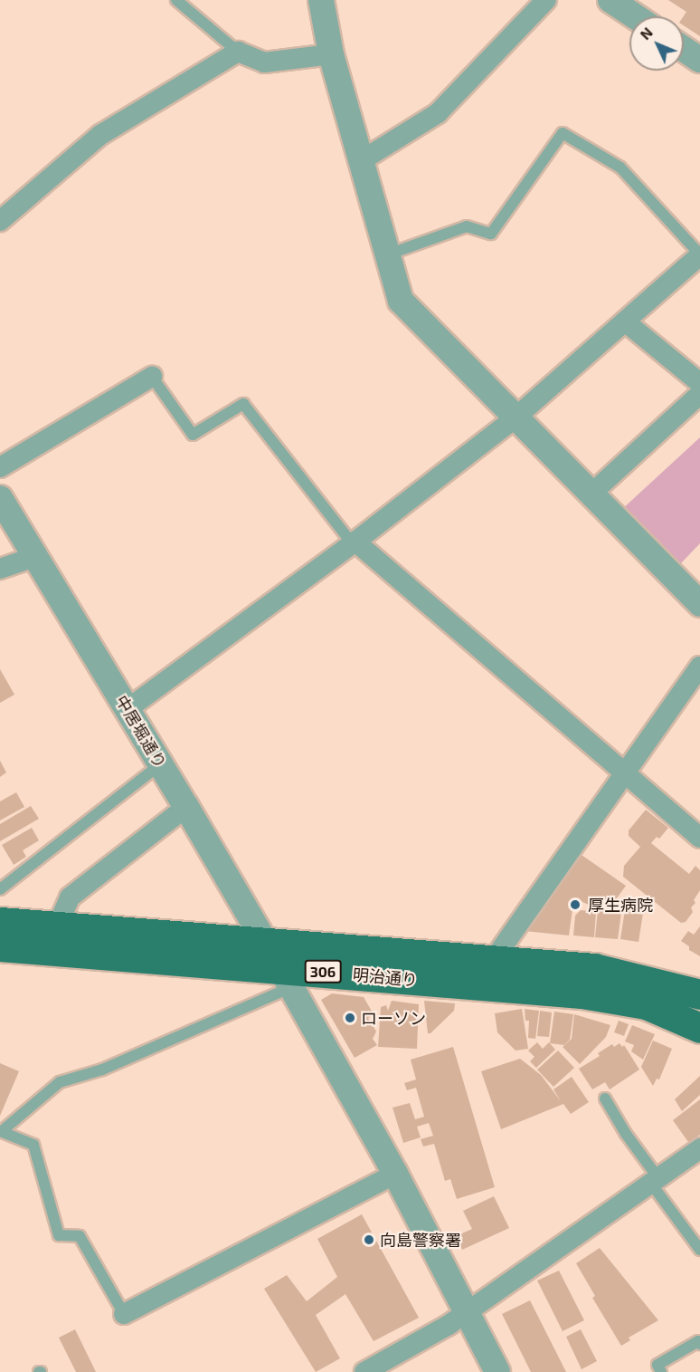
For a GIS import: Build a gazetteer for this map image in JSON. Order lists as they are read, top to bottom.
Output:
{
  "streets": {
    "main road": ["306", "明治通り"],
    "street": ["中居堀通り"]
  },
  "crossings": [
    ["中居堀通り", "明治通り"]
  ],
  "places": ["厚生病院", "ローソン", "向島警察署"],
  "north": "top left"
}
